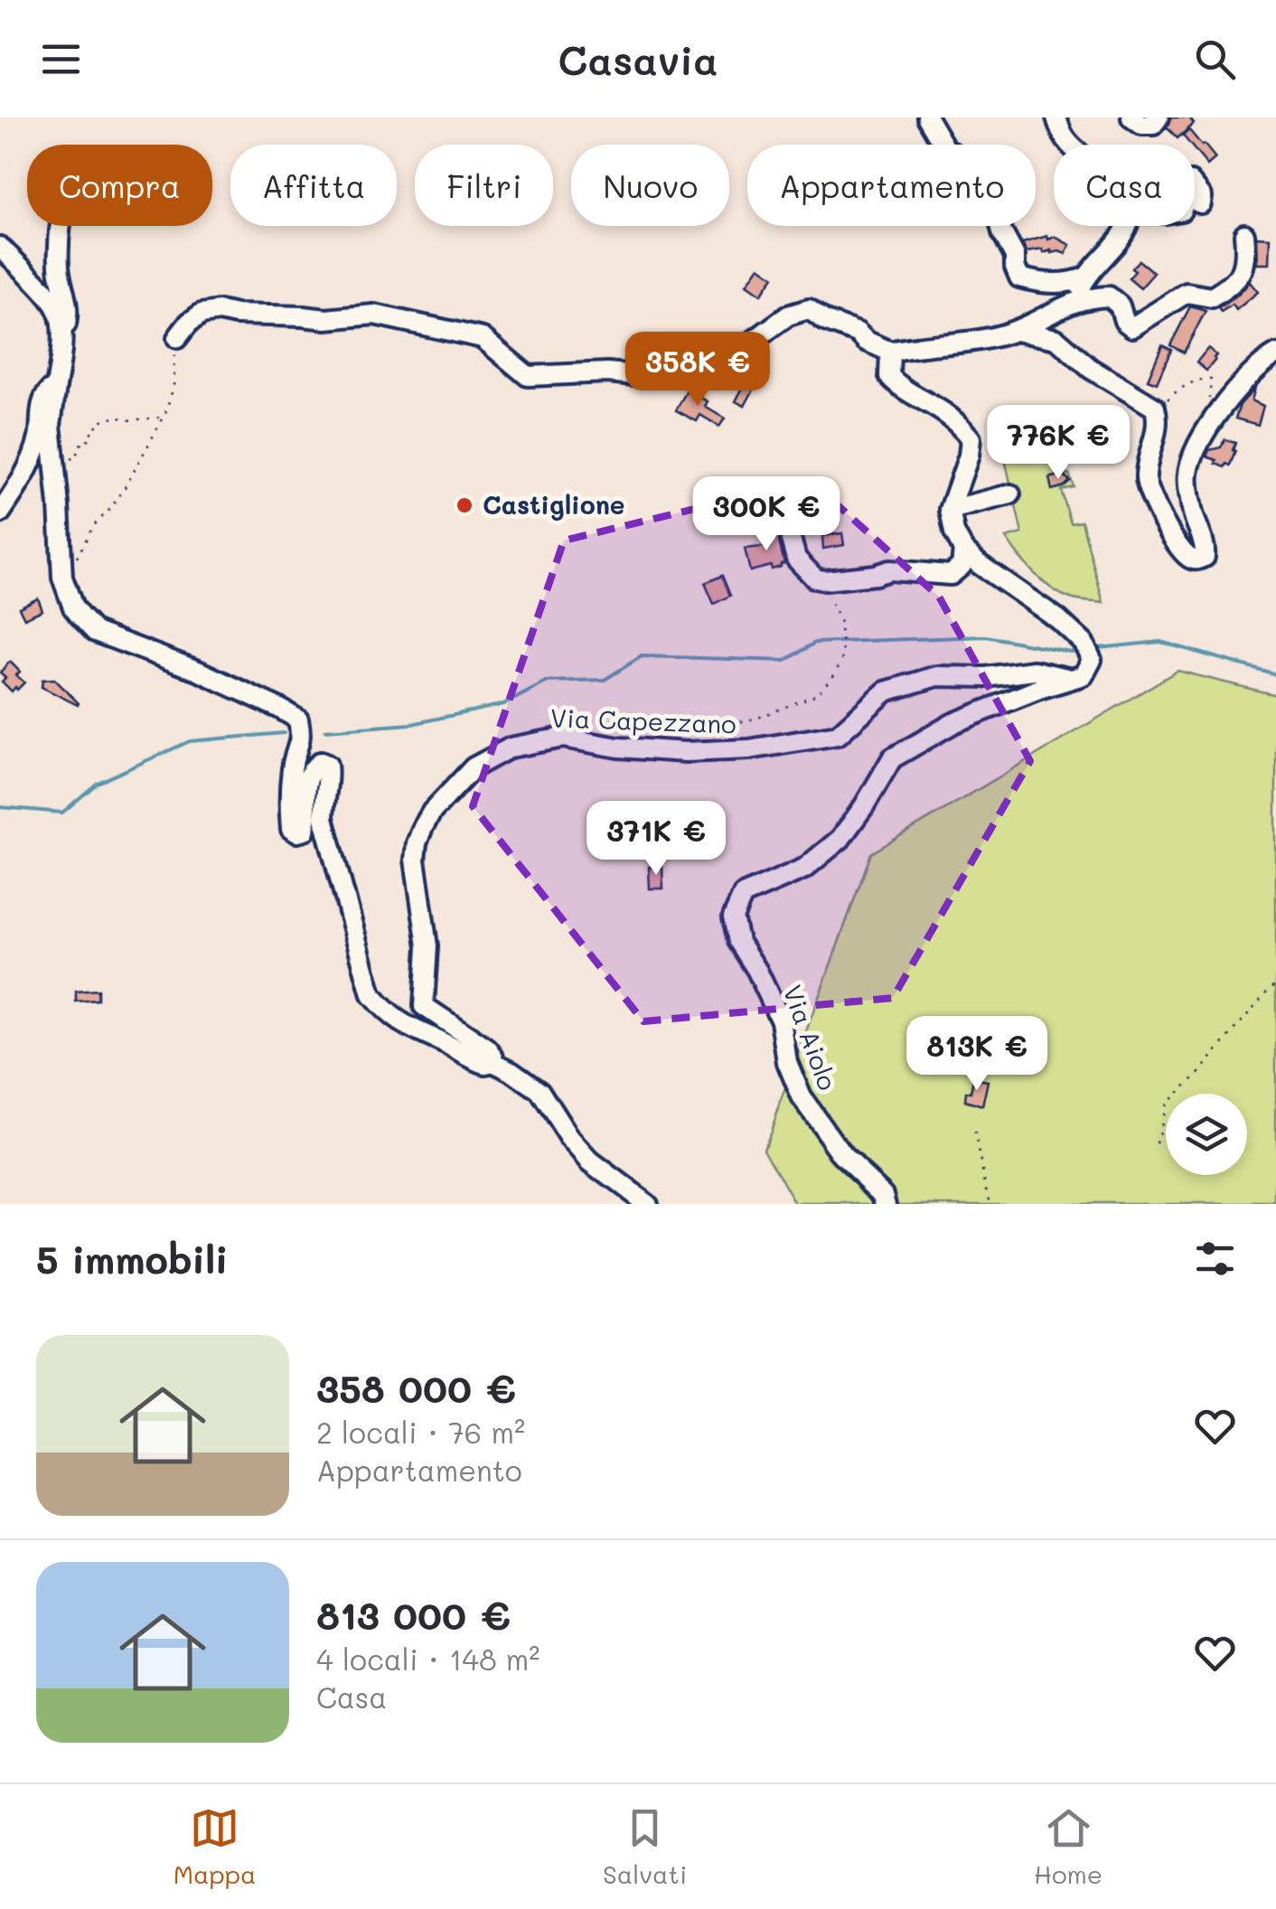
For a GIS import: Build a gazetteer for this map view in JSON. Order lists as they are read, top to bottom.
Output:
{
  "streets": {
    "street": ["Via Capezzano", "Via Aiolo"]
  },
  "crossings": [
    ["Via Capezzano", "Via Aiolo"]
  ],
  "places": ["Castiglione"],
  "page": {
    "header": "Casavia",
    "chip": [
      "Compra",
      "Affitta",
      "Filtri",
      "Nuovo",
      "Appartamento",
      "Casa"
    ],
    "price": [
      "358K €",
      "776K €",
      "300K €",
      "371K €",
      "813K €"
    ],
    "heading": "5 immobili",
    "list": [
      {
        "name": "358 000 €",
        "note": "2 locali · 76 m² · Appartamento"
      },
      {
        "name": "813 000 €",
        "note": "4 locali · 148 m² · Casa"
      }
    ],
    "tabs": ["Mappa", "Salvati", "Home"]
  }
}
